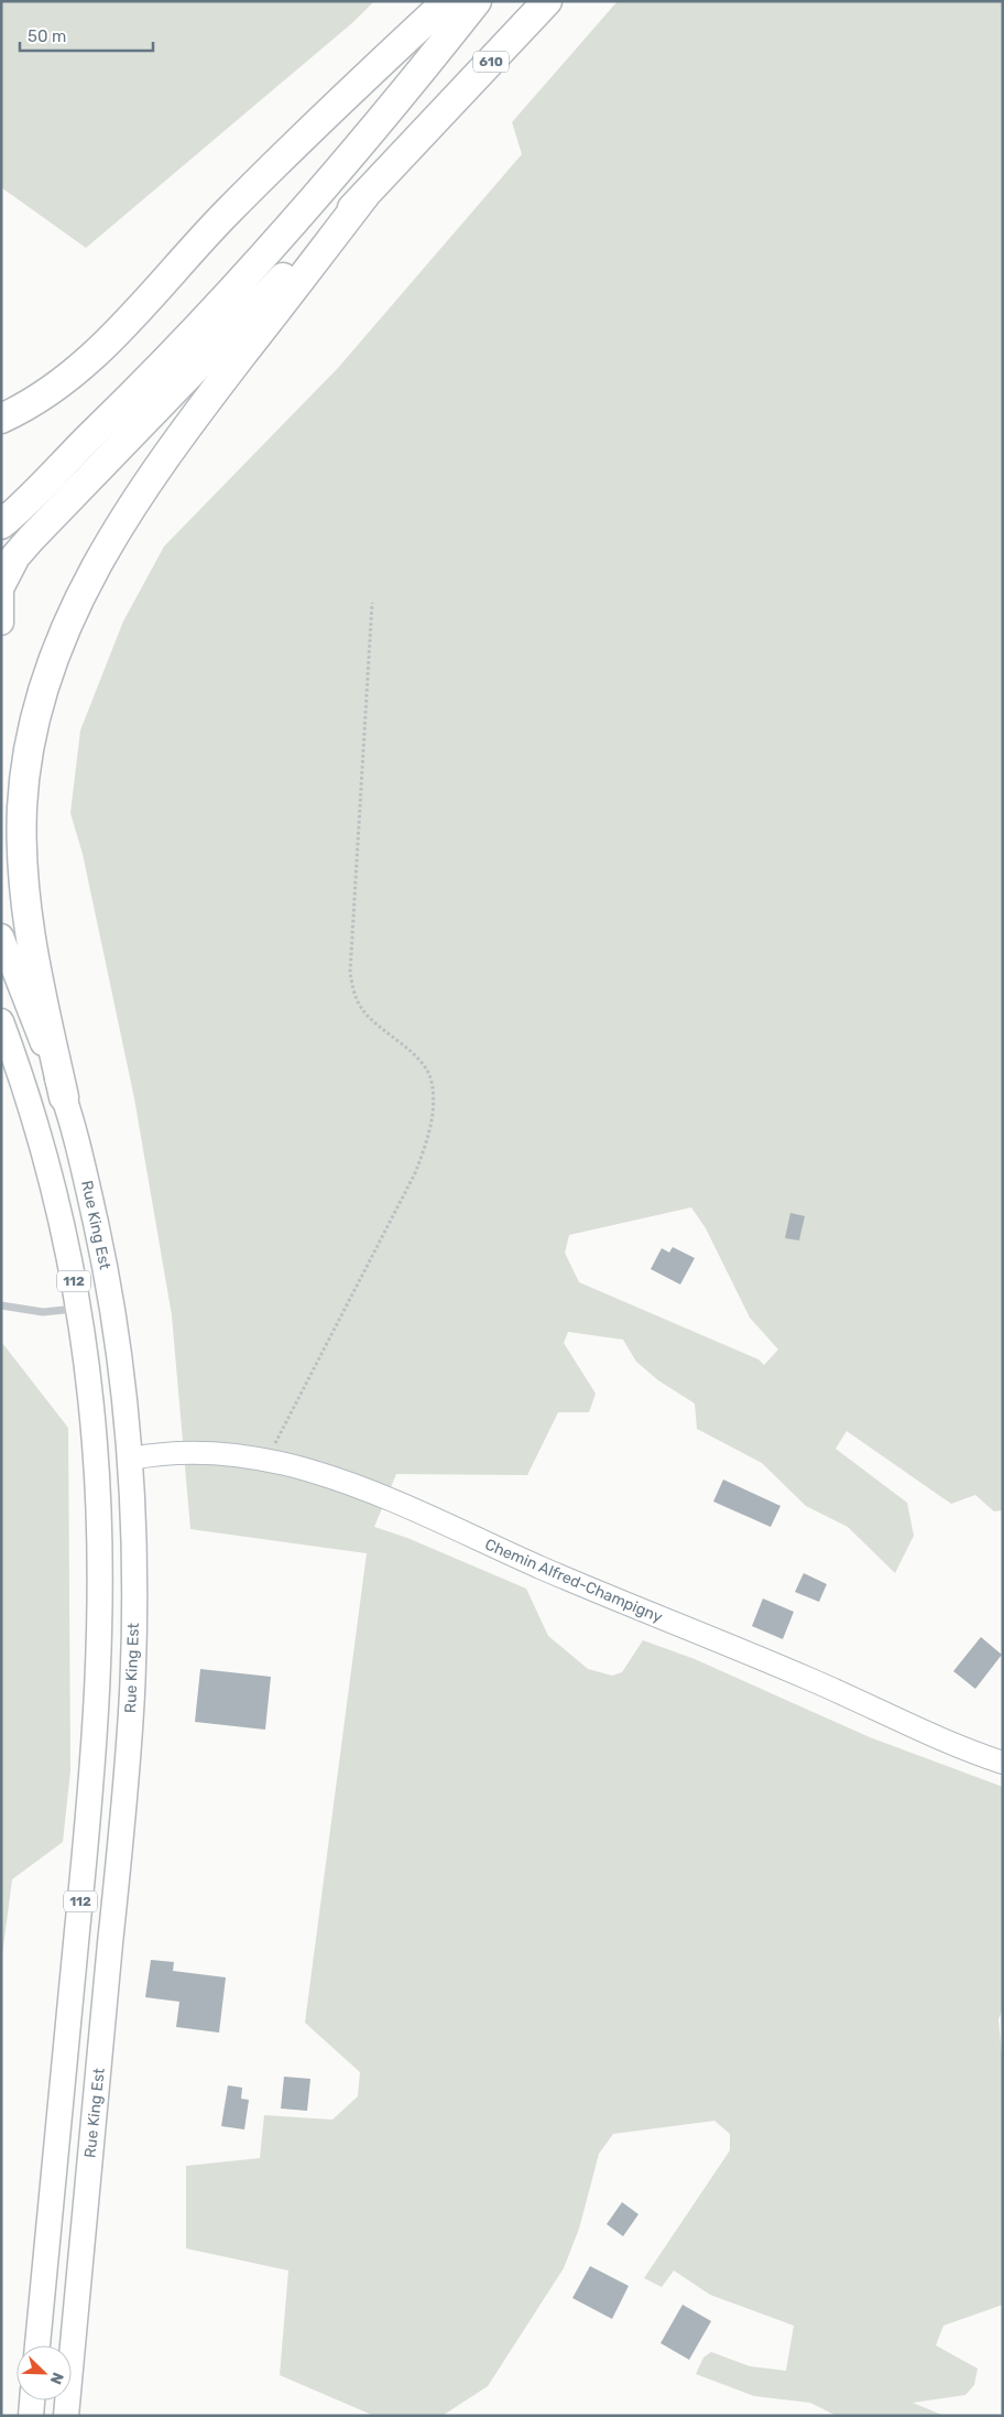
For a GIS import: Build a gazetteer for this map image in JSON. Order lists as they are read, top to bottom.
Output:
{
  "streets": {
    "highway": ["610"],
    "main road": ["Rue King Est", "112"],
    "street": ["Chemin Alfred-Champigny"]
  },
  "crossings": [
    ["Rue King Est", "Chemin Alfred-Champigny"]
  ],
  "scale_bar": "50 m",
  "north": "bottom right"
}
